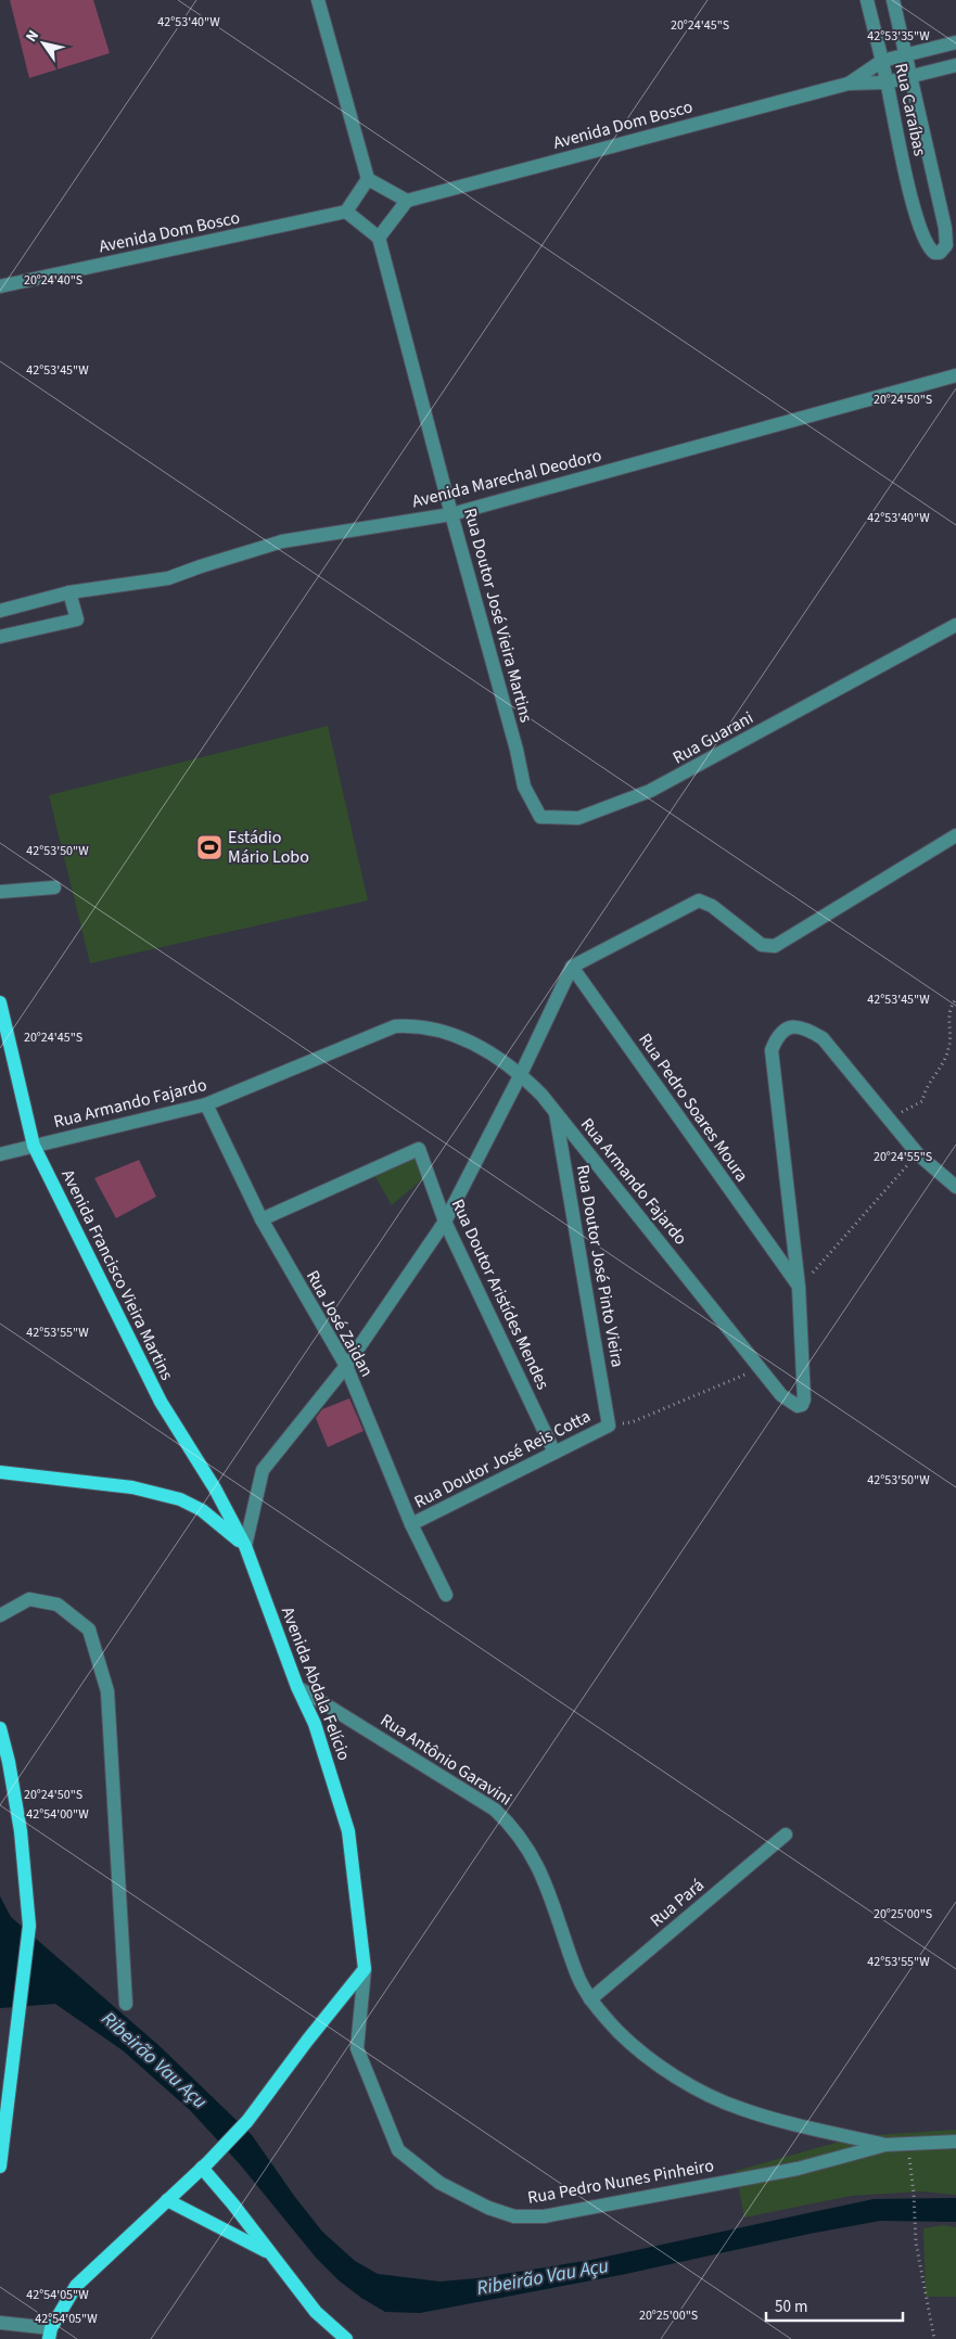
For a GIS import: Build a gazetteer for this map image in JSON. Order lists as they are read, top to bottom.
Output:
{
  "streets": {
    "main road": ["Avenida Francisco Vieira Martins", "Avenida Abdala Felício"],
    "street": [
      "Rua Caraíbas",
      "Avenida Dom Bosco",
      "Avenida Marechal Deodoro",
      "Rua Doutor José Vieira Martins",
      "Rua Guarani",
      "Rua Armando Fajardo",
      "Rua Pedro Soares Moura",
      "Rua Doutor José Pinto Vieira",
      "Rua Doutor Aristídes Mendes",
      "Rua José Zaidan",
      "Rua Doutor José Reis Cotta",
      "Rua Antônio Garavini",
      "Rua Pará",
      "Rua Pedro Nunes Pinheiro"
    ]
  },
  "crossings": [
    ["Rua Caraíbas", "Avenida Dom Bosco"],
    ["Avenida Marechal Deodoro", "Rua Doutor José Vieira Martins"],
    ["Rua Doutor José Vieira Martins", "Rua Guarani"],
    ["Rua Armando Fajardo", "Rua Pedro Soares Moura"],
    ["Rua Armando Fajardo", "Rua Doutor José Pinto Vieira"],
    ["Rua Armando Fajardo", "Avenida Francisco Vieira Martins"],
    ["Rua Armando Fajardo", "Rua José Zaidan"],
    ["Rua Doutor José Pinto Vieira", "Rua Doutor José Reis Cotta"],
    ["Avenida Francisco Vieira Martins", "Avenida Abdala Felício"],
    ["Rua Doutor Aristídes Mendes", "Rua José Zaidan"],
    ["Rua Doutor Aristídes Mendes", "Rua Doutor José Reis Cotta"],
    ["Rua José Zaidan", "Rua Doutor José Reis Cotta"],
    ["Avenida Abdala Felício", "Rua Antônio Garavini"],
    ["Avenida Abdala Felício", "Rua Pedro Nunes Pinheiro"],
    ["Rua Antônio Garavini", "Rua Pará"],
    ["Rua Antônio Garavini", "Rua Pedro Nunes Pinheiro"]
  ],
  "water": ["Ribeirão Vau Açu"],
  "places": {
    "sports": ["Estádio Mário Lobo"]
  },
  "scale_bar": "50 m",
  "north": "top left",
  "coordinates": [
    "42°53'40\"W",
    "20°24'45\"S",
    "42°53'35\"W",
    "20°24'40\"S",
    "42°53'45\"W",
    "20°24'50\"S",
    "42°53'50\"W",
    "20°24'55\"S",
    "42°53'55\"W",
    "42°54'00\"W",
    "20°25'00\"S",
    "42°54'05\"W"
  ]
}
